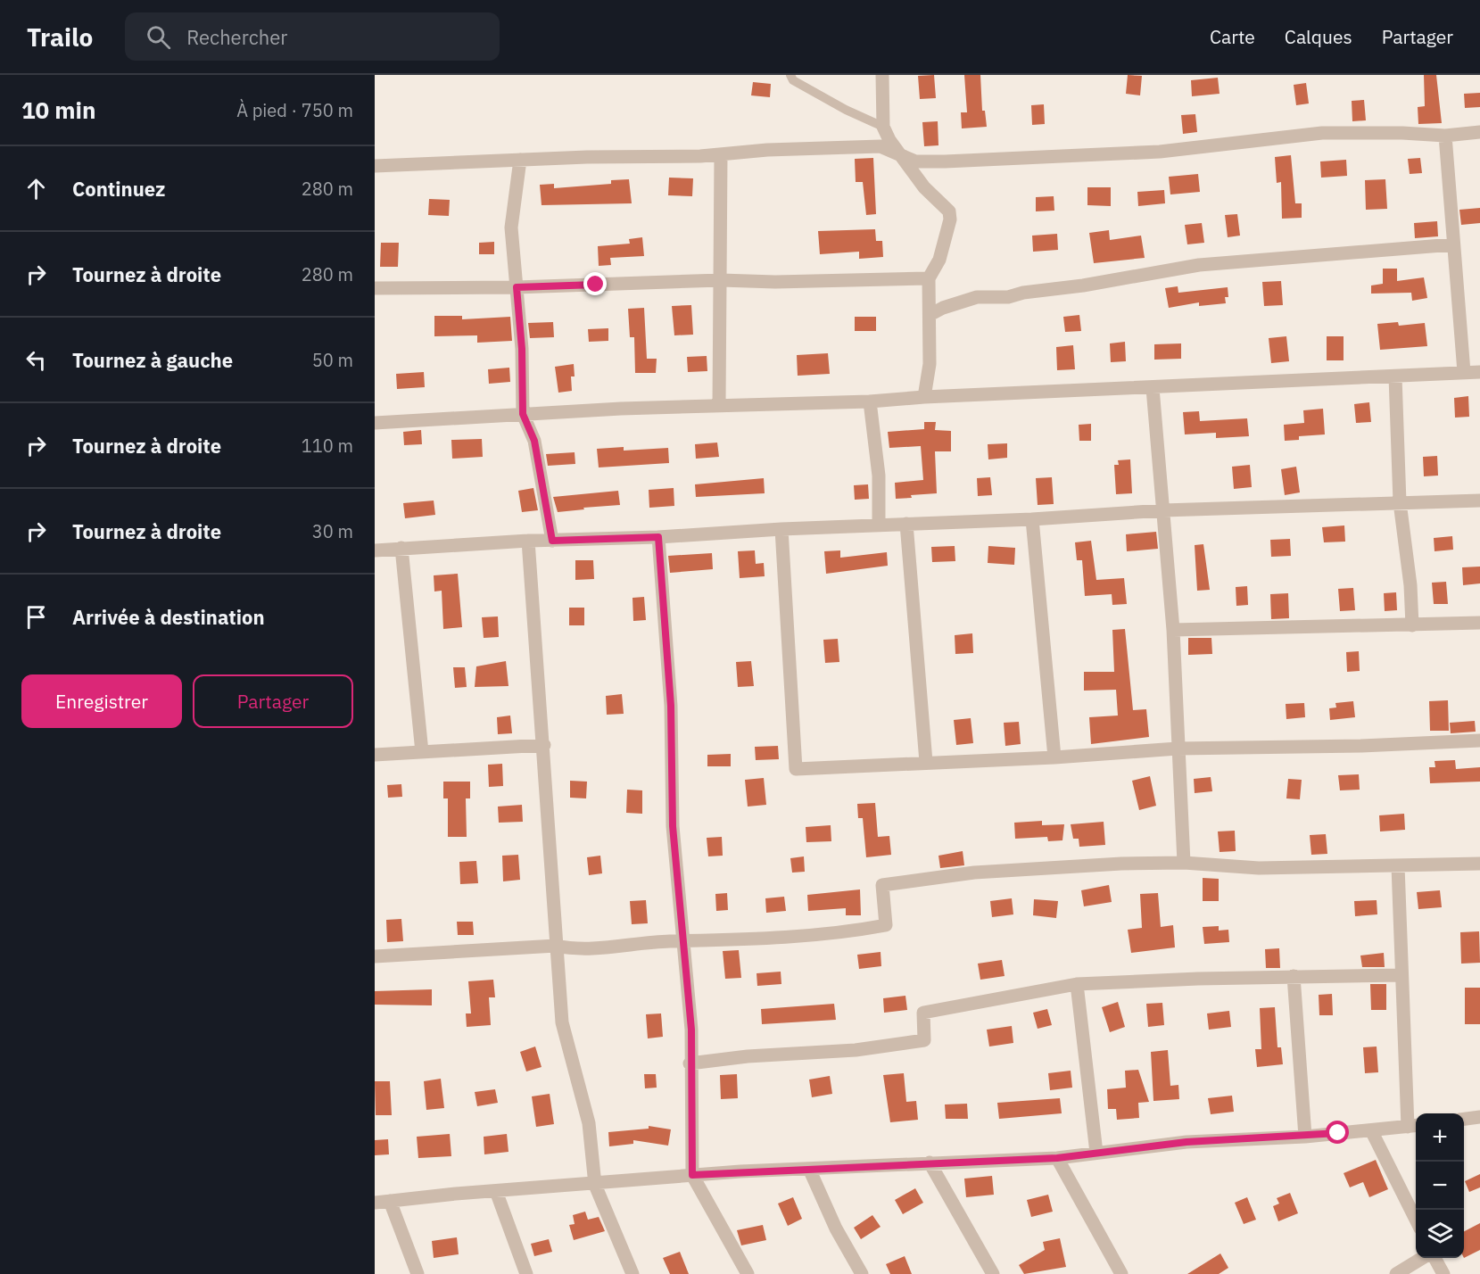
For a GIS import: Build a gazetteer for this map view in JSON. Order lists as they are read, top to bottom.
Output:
{
  "page": {
    "header": "Trailo",
    "search": "Rechercher",
    "nav": ["Carte", "Calques", "Partager"],
    "heading": ["10 min", "À pied · 750 m"],
    "list": [
      ["Continuez", "280 m"],
      ["Tournez à droite", "280 m"],
      ["Tournez à gauche", "50 m"],
      ["Tournez à droite", "110 m"],
      ["Tournez à droite", "30 m"],
      "Arrivée à destination"
    ],
    "buttons": ["Enregistrer", "Partager"],
    "map_buttons": ["+", "−"]
  }
}
